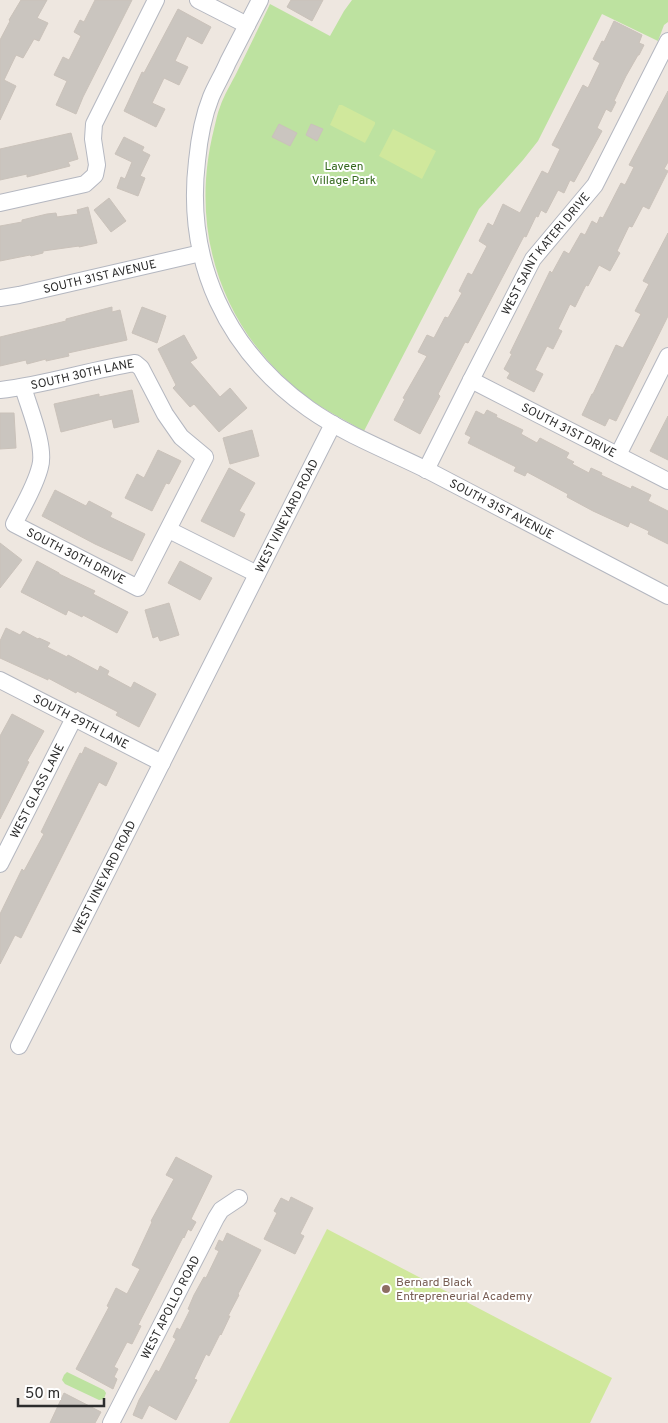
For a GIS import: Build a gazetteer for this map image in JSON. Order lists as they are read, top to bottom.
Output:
{
  "streets": {
    "street": [
      "WEST SAINT KATERI DRIVE",
      "SOUTH 31ST AVENUE",
      "SOUTH 30TH LANE",
      "SOUTH 31ST DRIVE",
      "WEST VINEYARD ROAD",
      "SOUTH 30TH DRIVE",
      "SOUTH 29TH LANE",
      "WEST GLASS LANE",
      "WEST APOLLO ROAD"
    ]
  },
  "crossings": [
    ["WEST SAINT KATERI DRIVE", "SOUTH 31ST AVENUE"],
    ["WEST SAINT KATERI DRIVE", "SOUTH 31ST DRIVE"],
    ["SOUTH 31ST AVENUE", "WEST VINEYARD ROAD"],
    ["SOUTH 30TH LANE", "SOUTH 30TH DRIVE"],
    ["WEST VINEYARD ROAD", "SOUTH 29TH LANE"],
    ["SOUTH 29TH LANE", "WEST GLASS LANE"]
  ],
  "parks": ["Laveen Village Park"],
  "places": ["Bernard Black Entrepreneurial Academy"],
  "scale_bar": "50 m"
}
